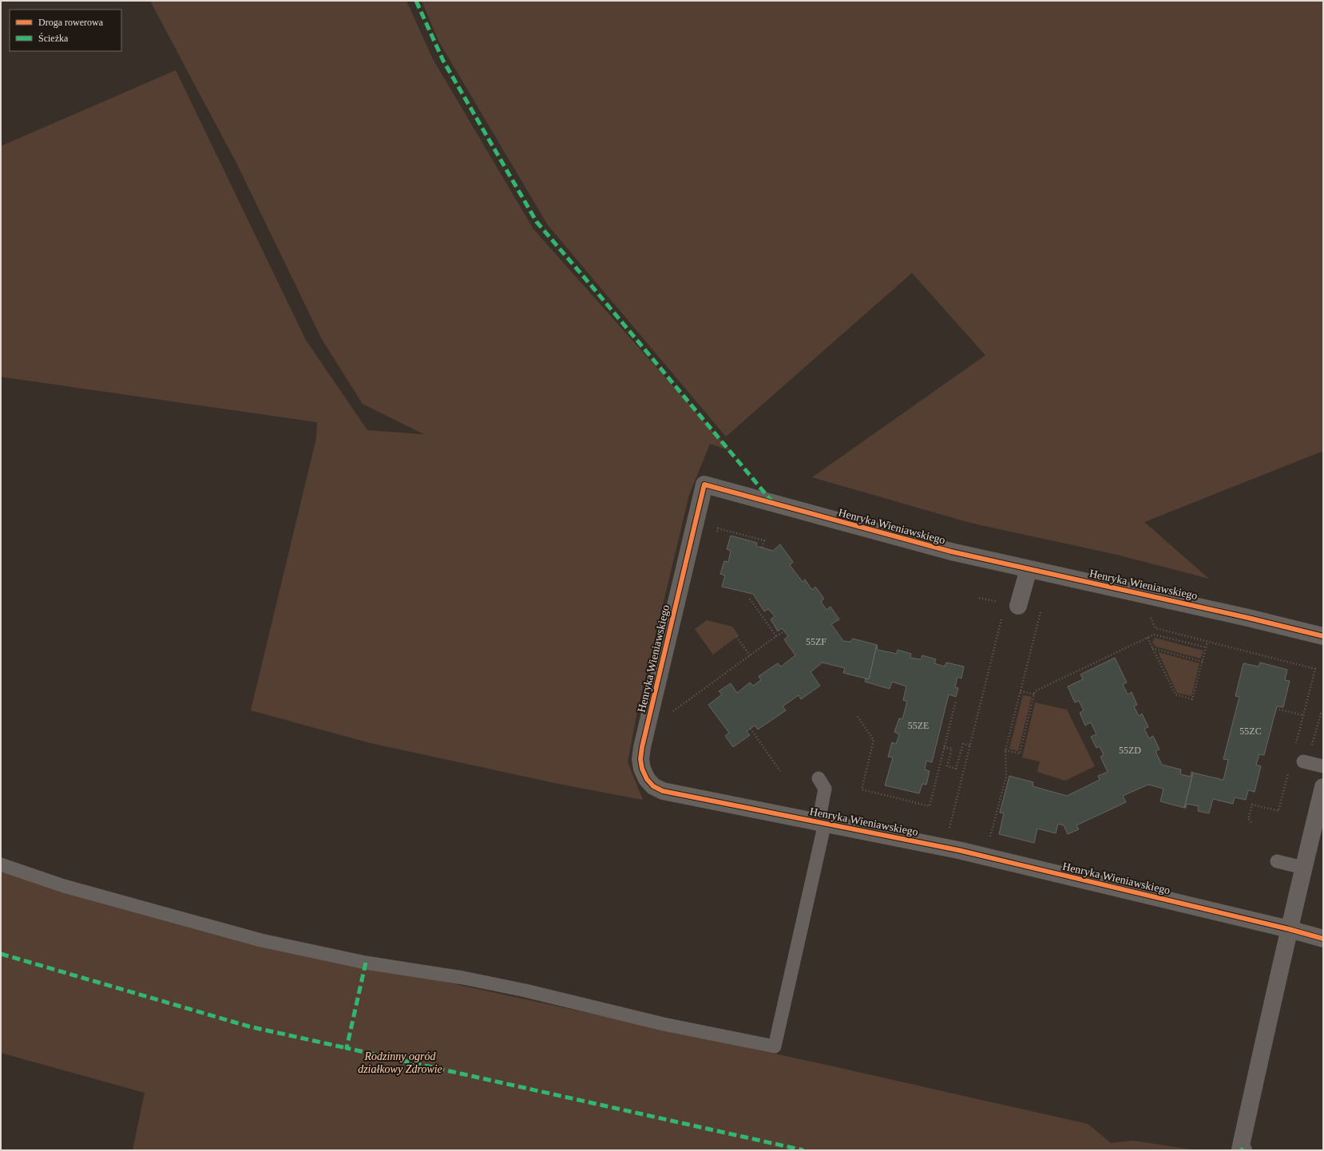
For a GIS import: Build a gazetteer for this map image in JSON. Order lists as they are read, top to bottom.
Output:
{
  "streets": {
    "street": ["Henryka Wieniawskiego"]
  },
  "parks": ["Rodzinny ogród działkowy Zdrowie"],
  "house_numbers": [
    "55ZF",
    "55ZE",
    "55ZC",
    "55ZD"
  ],
  "legend": ["Droga rowerowa", "Ścieżka"]
}
